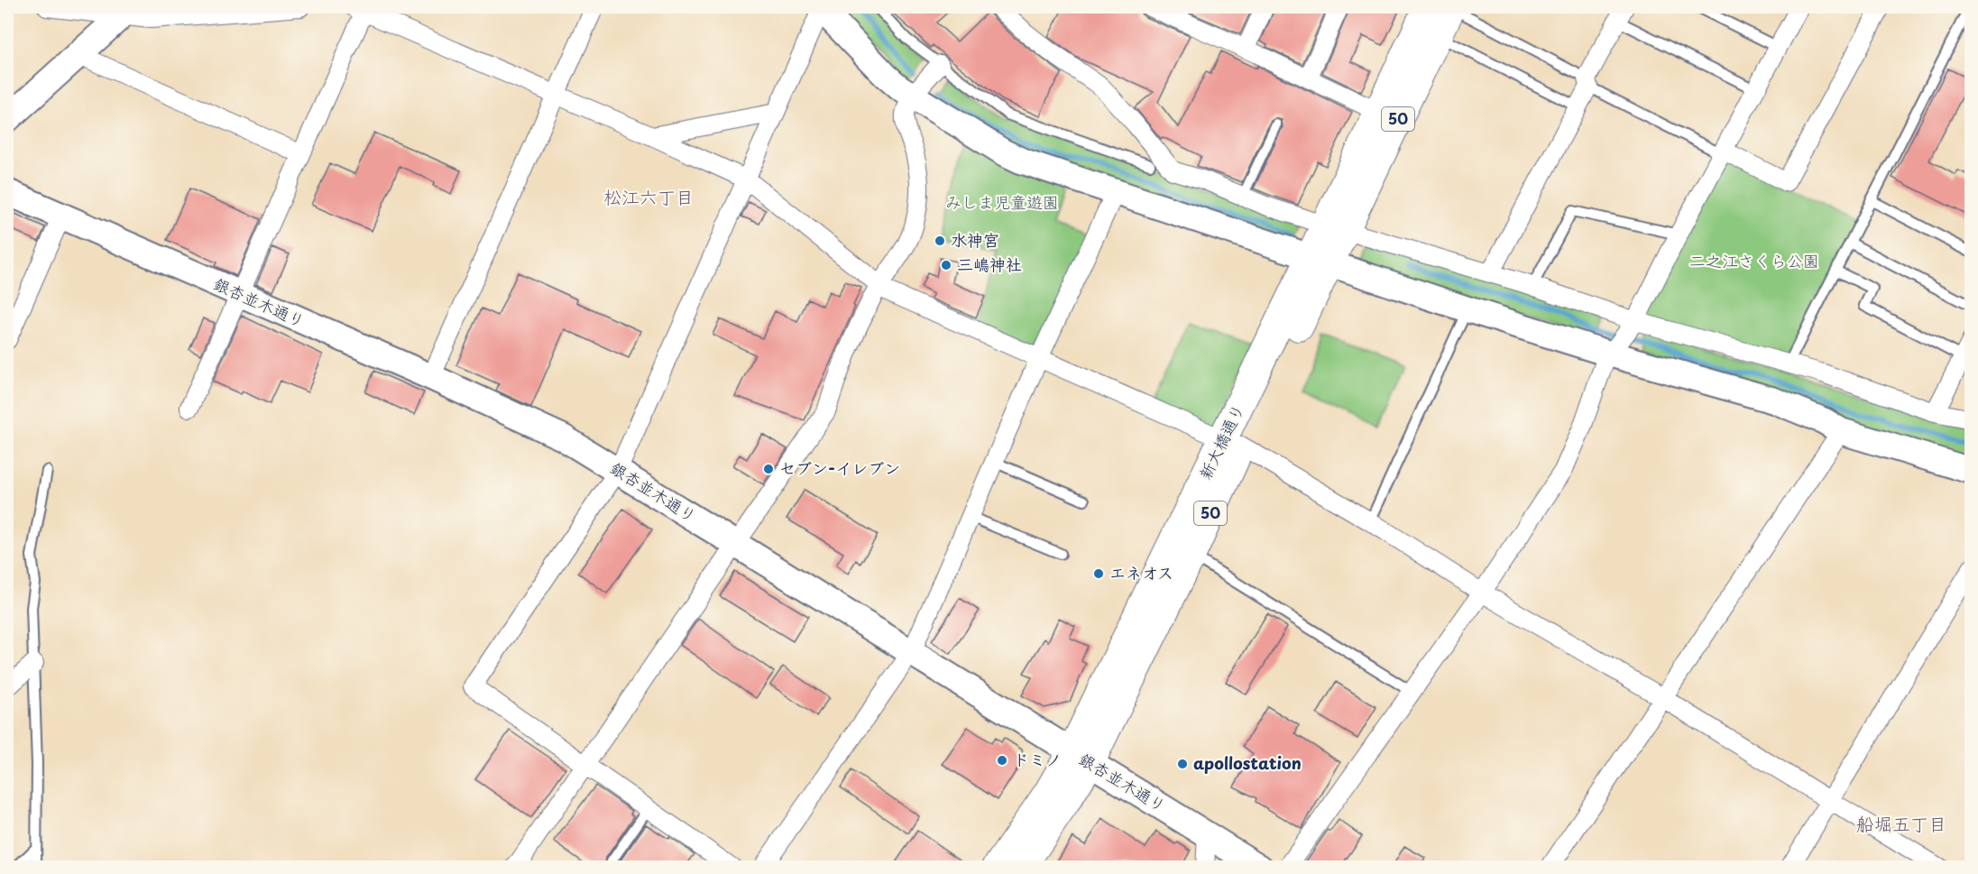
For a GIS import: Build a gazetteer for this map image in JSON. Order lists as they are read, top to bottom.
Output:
{
  "streets": {
    "main road": ["50", "新大橋通り"],
    "street": ["銀杏並木通り"]
  },
  "crossings": [
    ["銀杏並木通り", "新大橋通り"]
  ],
  "districts": ["松江六丁目", "船堀五丁目"],
  "parks": ["みしま児童遊園", "二之江さくら公園"],
  "places": [
    "水神宮",
    "三嶋神社",
    "セブン-イレブン",
    "エネオス",
    "ドミノ",
    "apollostation"
  ]
}
